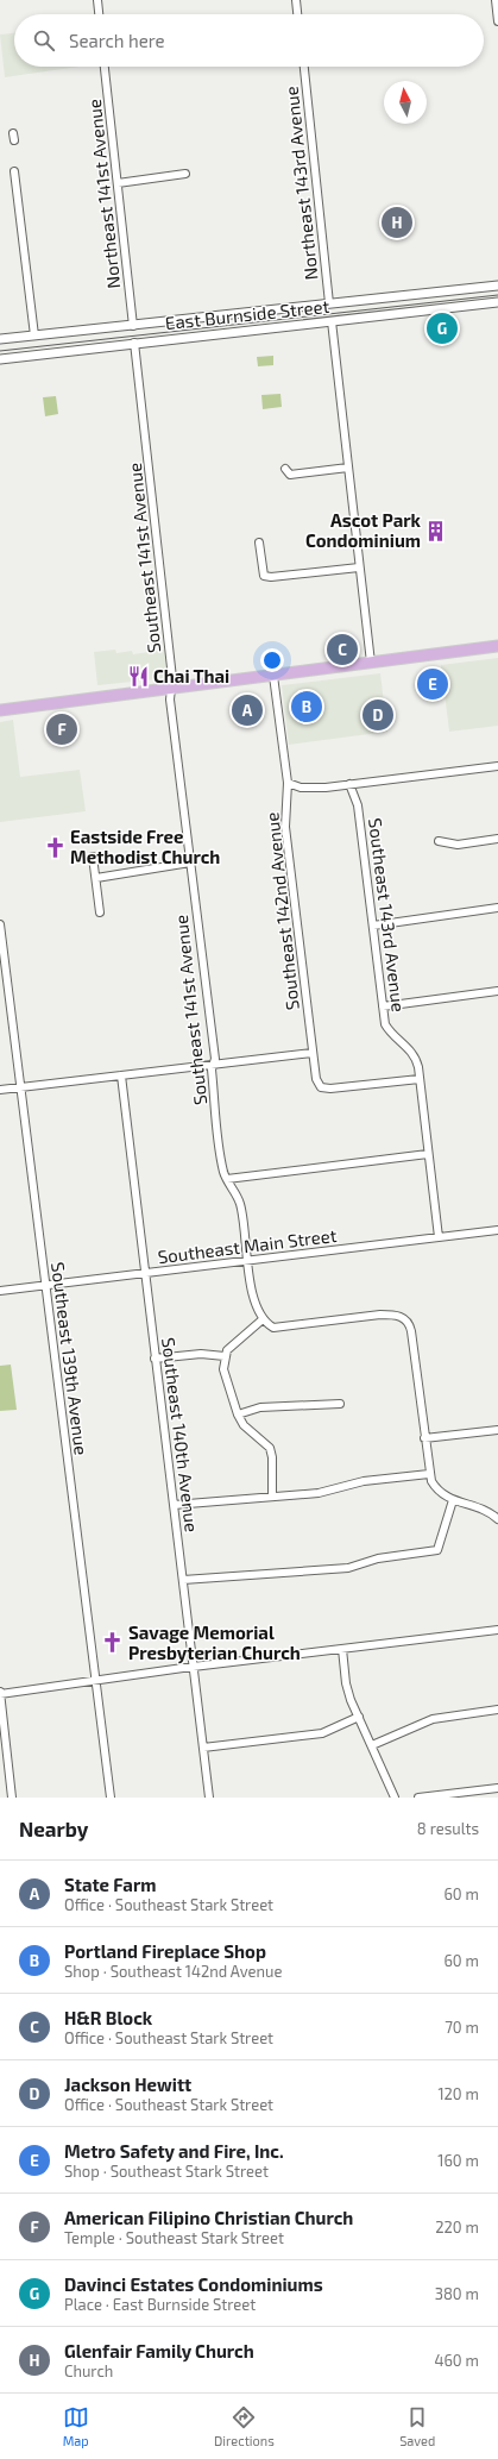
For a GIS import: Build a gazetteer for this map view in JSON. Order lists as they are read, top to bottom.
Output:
{
  "streets": {
    "street": [
      "Northeast 143rd Avenue",
      "Northeast 141st Avenue",
      "East Burnside Street",
      "Southeast 141st Avenue",
      "Southeast 142nd Avenue",
      "Southeast 143rd Avenue",
      "Southeast Main Street",
      "Southeast 139th Avenue",
      "Southeast 140th Avenue"
    ]
  },
  "crossings": [
    ["Northeast 143rd Avenue", "East Burnside Street"],
    ["Northeast 141st Avenue", "East Burnside Street"],
    ["East Burnside Street", "Southeast 141st Avenue"],
    ["Southeast 141st Avenue", "Southeast Main Street"],
    ["Southeast 142nd Avenue", "Southeast 143rd Avenue"],
    ["Southeast 143rd Avenue", "Southeast Main Street"],
    ["Southeast Main Street", "Southeast 139th Avenue"],
    ["Southeast Main Street", "Southeast 140th Avenue"]
  ],
  "places": {
    "building": ["Ascot Park Condominium"],
    "restaurant": ["Chai Thai"],
    "church": ["Eastside Free Methodist Church", "Savage Memorial Presbyterian Church"]
  },
  "north": "top",
  "page": {
    "search": "Search here",
    "pins": [
      "H",
      "G",
      "C",
      "E",
      "B",
      "A",
      "D",
      "F"
    ],
    "heading": ["Nearby", "8 results"],
    "list": [
      {
        "mark": "A",
        "name": "State Farm",
        "note": "Office · Southeast Stark Street",
        "value": "60 m"
      },
      {
        "mark": "B",
        "name": "Portland Fireplace Shop",
        "note": "Shop · Southeast 142nd Avenue",
        "value": "60 m"
      },
      {
        "mark": "C",
        "name": "H&R Block",
        "note": "Office · Southeast Stark Street",
        "value": "70 m"
      },
      {
        "mark": "D",
        "name": "Jackson Hewitt",
        "note": "Office · Southeast Stark Street",
        "value": "120 m"
      },
      {
        "mark": "E",
        "name": "Metro Safety and Fire, Inc.",
        "note": "Shop · Southeast Stark Street",
        "value": "160 m"
      },
      {
        "mark": "F",
        "name": "American Filipino Christian Church",
        "note": "Temple · Southeast Stark Street",
        "value": "220 m"
      },
      {
        "mark": "G",
        "name": "Davinci Estates Condominiums",
        "note": "Place · East Burnside Street",
        "value": "380 m"
      },
      {
        "mark": "H",
        "name": "Glenfair Family Church",
        "note": "Church",
        "value": "460 m"
      }
    ],
    "nav": ["Map", "Directions", "Saved"]
  }
}
